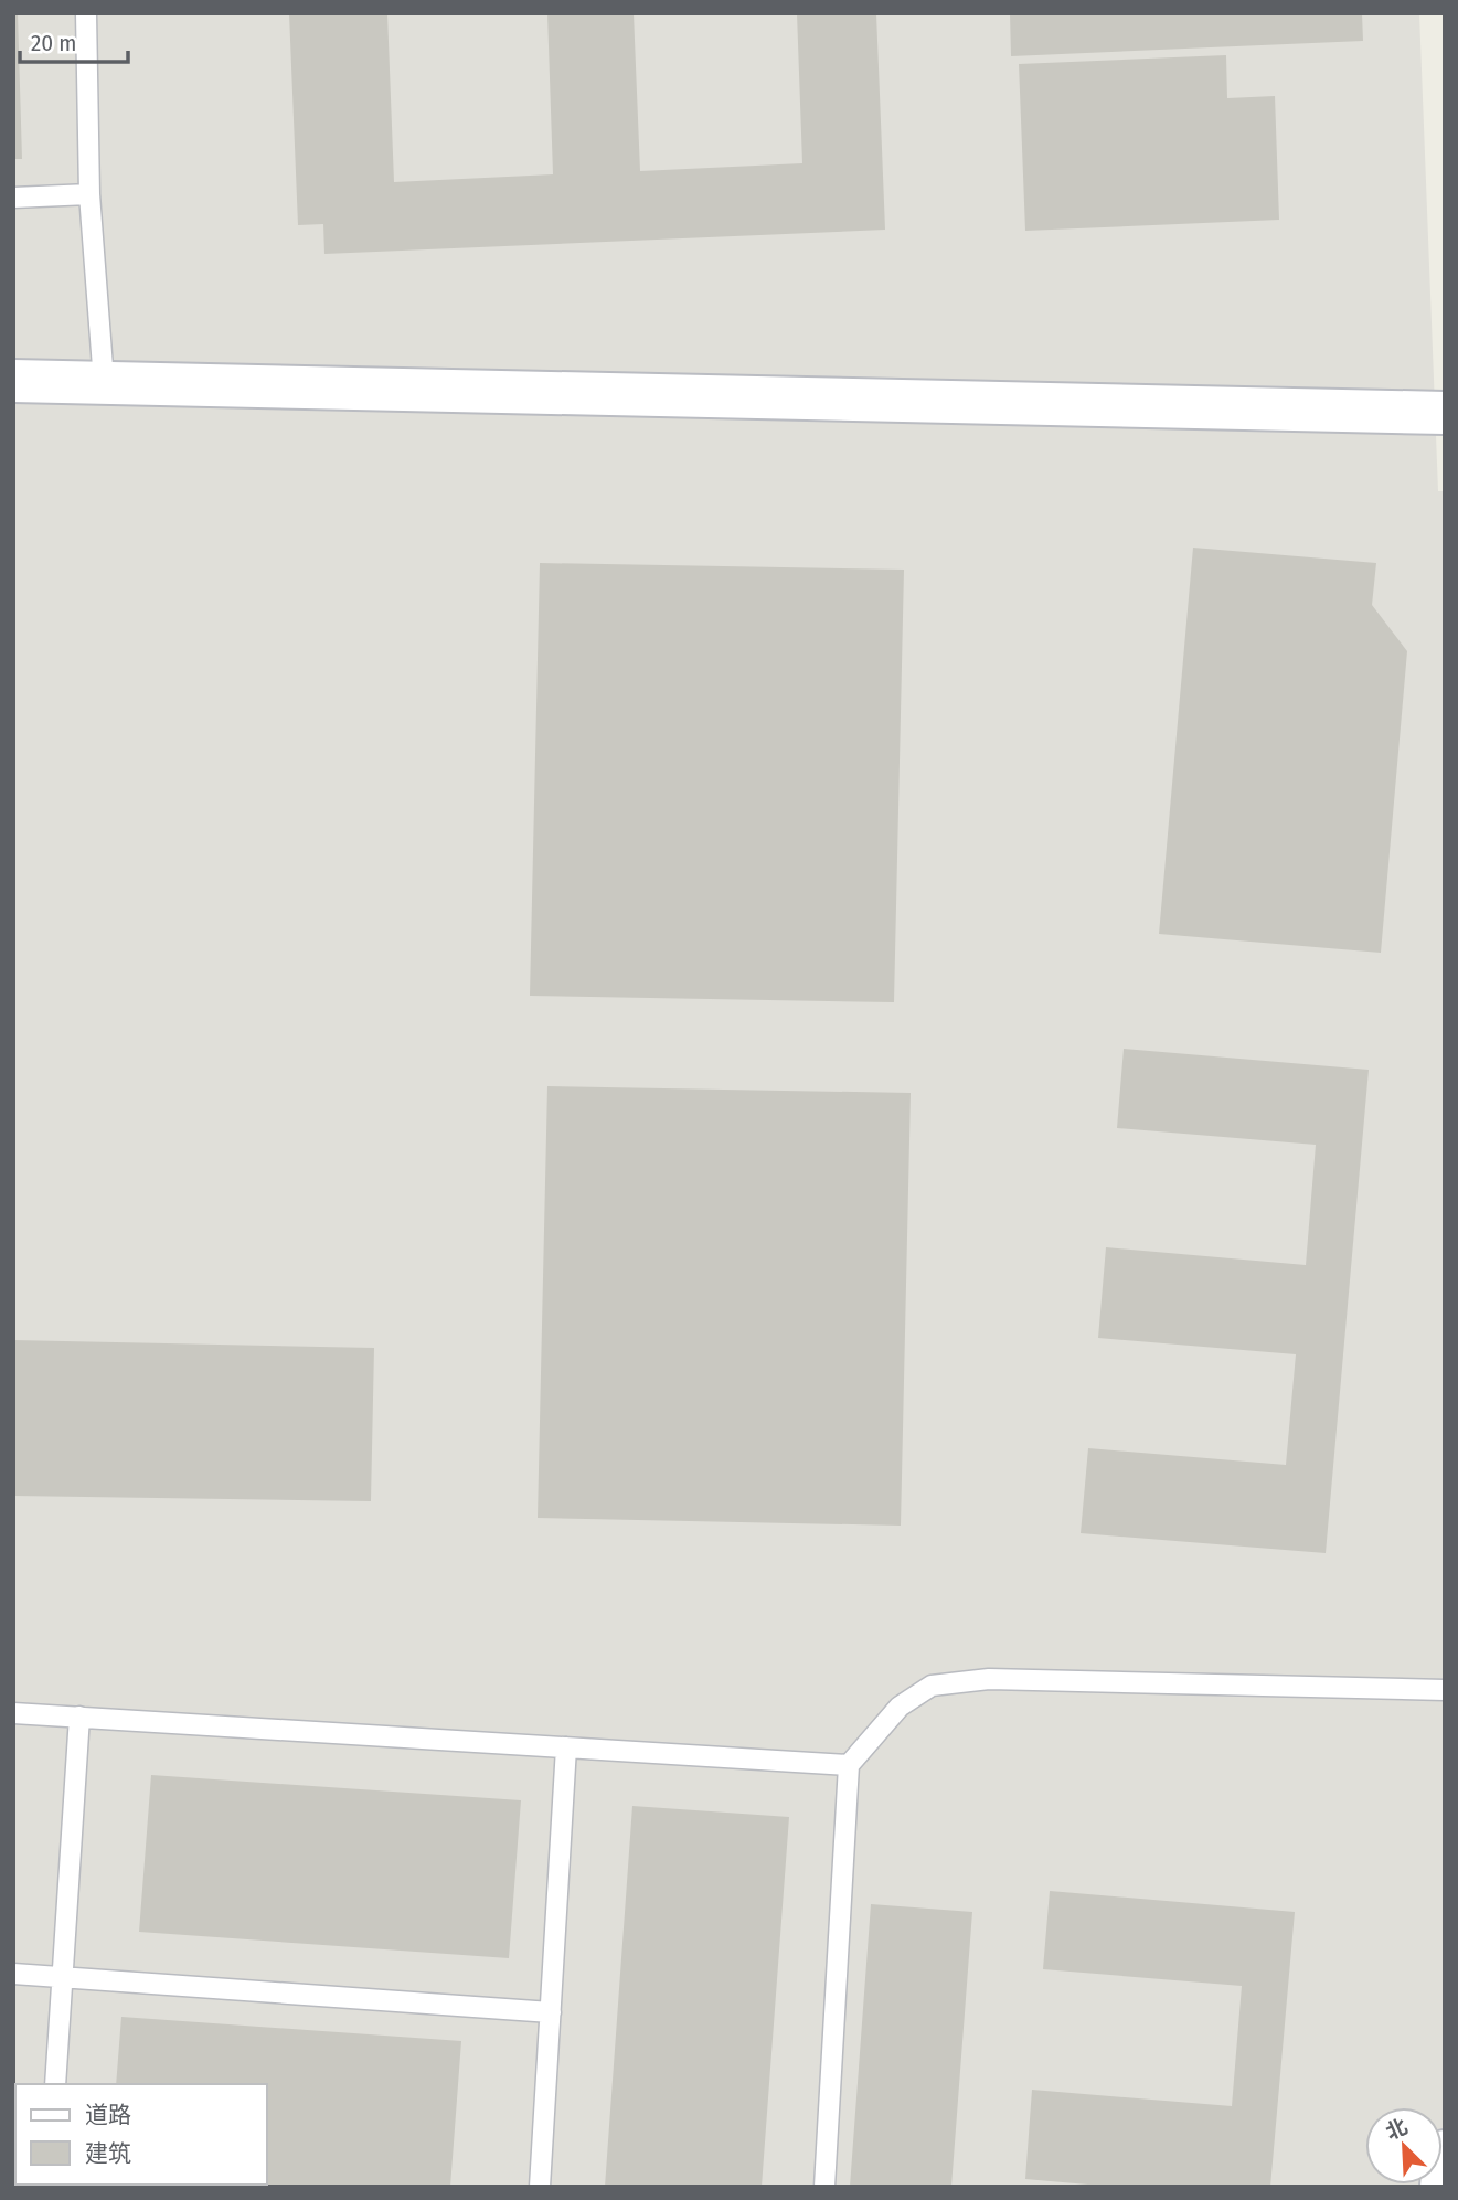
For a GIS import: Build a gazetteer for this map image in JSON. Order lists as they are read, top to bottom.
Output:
{
  "legend": ["道路", "建筑"],
  "scale_bar": "20 m",
  "north": "top left"
}
